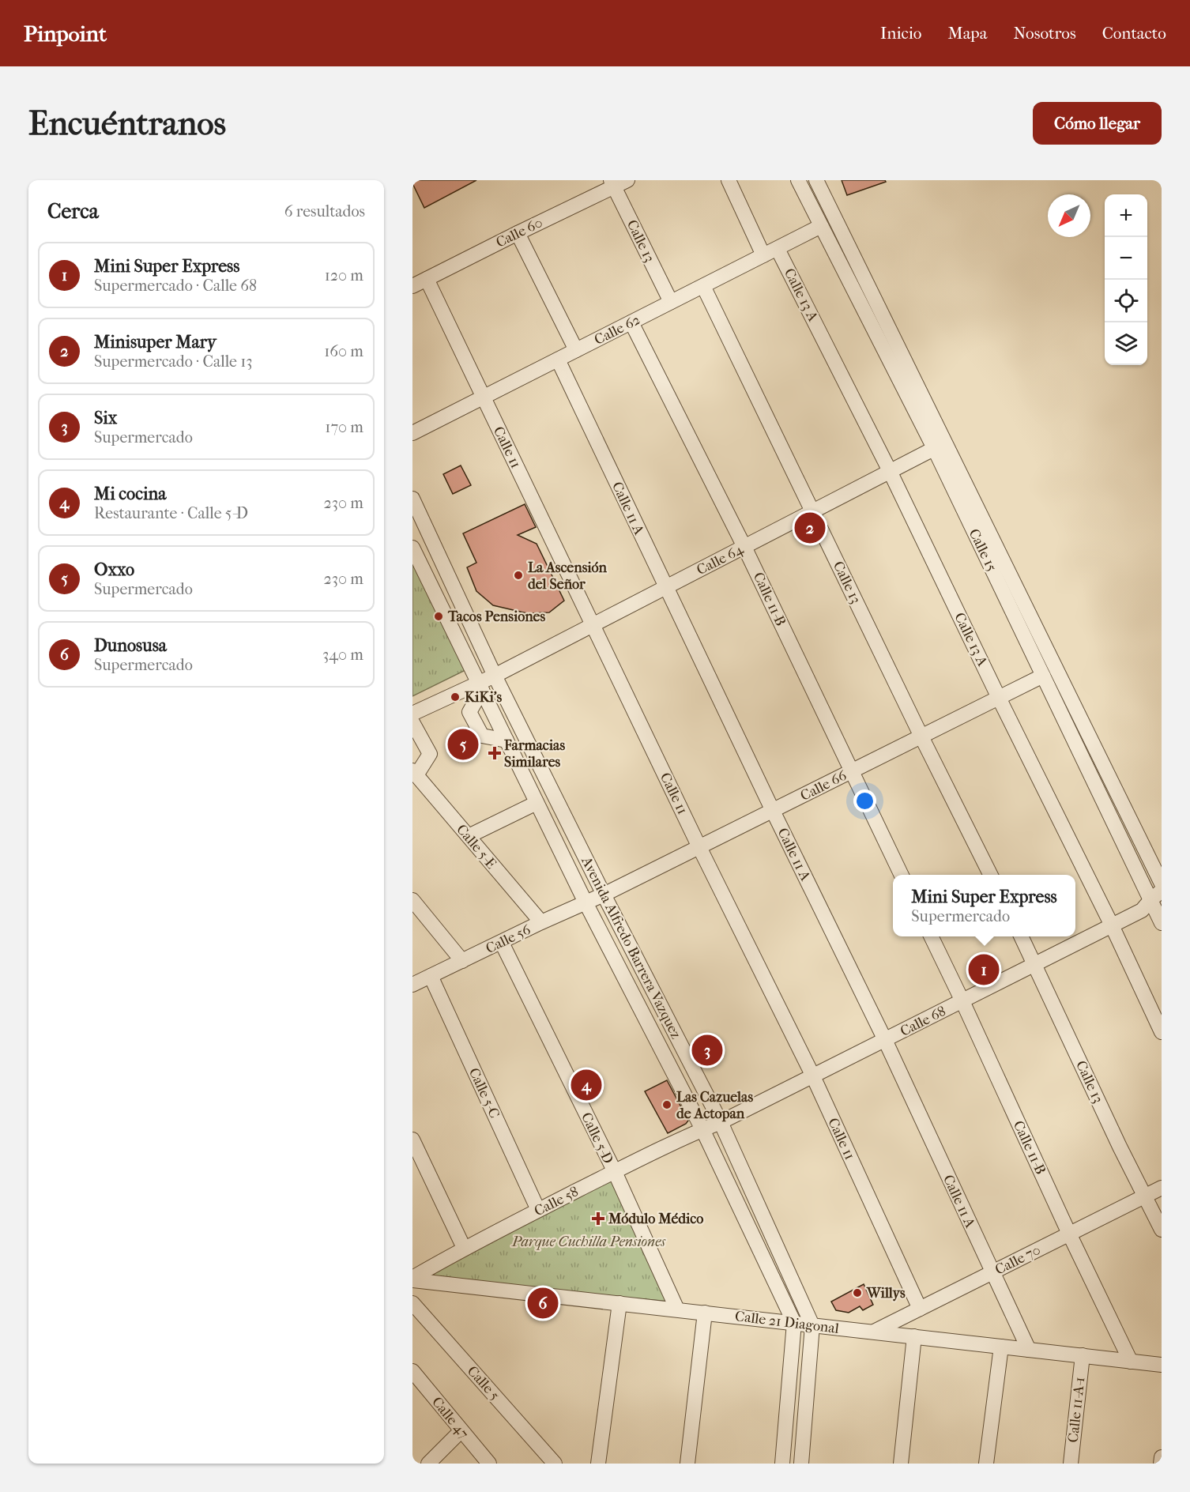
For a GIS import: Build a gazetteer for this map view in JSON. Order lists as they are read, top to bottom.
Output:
{
  "streets": {
    "street": [
      "Calle 60",
      "Calle 13",
      "Calle 13 A",
      "Calle 62",
      "Calle 11",
      "Calle 11 A",
      "Calle 15",
      "Calle 64",
      "Calle 11-B",
      "Calle 66",
      "Calle 5-E",
      "Calle 56",
      "Avenida Alfredo Barrera Vazquez",
      "Calle 68",
      "Calle 5-C",
      "Calle 5-D",
      "Calle 58",
      "Calle 70",
      "Calle 21 Diagonal",
      "Calle 5",
      "Calle 11-A-1",
      "Calle 47"
    ]
  },
  "crossings": [
    ["Calle 60", "Calle 13"],
    ["Calle 60", "Calle 11"],
    ["Calle 13", "Calle 62"],
    ["Calle 13", "Calle 64"],
    ["Calle 13", "Calle 66"],
    ["Calle 13", "Calle 68"],
    ["Calle 13", "Calle 70"],
    ["Calle 13 A", "Calle 62"],
    ["Calle 13 A", "Calle 64"],
    ["Calle 13 A", "Calle 66"],
    ["Calle 13 A", "Calle 68"],
    ["Calle 62", "Calle 11"],
    ["Calle 62", "Calle 11 A"],
    ["Calle 62", "Calle 15"],
    ["Calle 62", "Calle 11-B"],
    ["Calle 11", "Calle 64"],
    ["Calle 11", "Calle 66"],
    ["Calle 11", "Calle 68"],
    ["Calle 11", "Calle 70"],
    ["Calle 11 A", "Calle 64"],
    ["Calle 11 A", "Calle 66"],
    ["Calle 11 A", "Calle 68"],
    ["Calle 11 A", "Calle 70"],
    ["Calle 11 A", "Calle 21 Diagonal"],
    ["Calle 15", "Calle 64"],
    ["Calle 15", "Calle 66"],
    ["Calle 15", "Calle 68"],
    ["Calle 64", "Calle 11-B"],
    ["Calle 64", "Avenida Alfredo Barrera Vazquez"],
    ["Calle 11-B", "Calle 66"],
    ["Calle 11-B", "Calle 68"],
    ["Calle 11-B", "Calle 70"],
    ["Calle 11-B", "Calle 21 Diagonal"],
    ["Calle 66", "Calle 56"],
    ["Calle 66", "Avenida Alfredo Barrera Vazquez"],
    ["Calle 5-E", "Calle 56"],
    ["Calle 56", "Avenida Alfredo Barrera Vazquez"],
    ["Calle 56", "Calle 5-C"],
    ["Calle 56", "Calle 5-D"],
    ["Avenida Alfredo Barrera Vazquez", "Calle 68"],
    ["Avenida Alfredo Barrera Vazquez", "Calle 58"],
    ["Avenida Alfredo Barrera Vazquez", "Calle 21 Diagonal"],
    ["Calle 68", "Calle 58"],
    ["Calle 5-C", "Calle 58"],
    ["Calle 5-D", "Calle 58"],
    ["Calle 5-D", "Calle 21 Diagonal"],
    ["Calle 58", "Calle 21 Diagonal"],
    ["Calle 70", "Calle 21 Diagonal"],
    ["Calle 21 Diagonal", "Calle 11-A-1"]
  ],
  "parks": ["Parque Cuchilla Pensiones"],
  "places": {
    "other": [
      "La Ascensión del Señor",
      "Tacos Pensiones",
      "KiKi's",
      "Las Cazuelas de Actopan",
      "Willys"
    ],
    "health": ["Farmacias Similares", "Módulo Médico"]
  },
  "north": "bottom left",
  "page": {
    "header": "Pinpoint",
    "nav": [
      "Inicio",
      "Mapa",
      "Nosotros",
      "Contacto"
    ],
    "buttons": "Cómo llegar",
    "title": "Encuéntranos",
    "heading": ["Cerca", "6 resultados"],
    "map_buttons": ["+", "−"],
    "list": [
      {
        "mark": "1",
        "name": "Mini Super Express",
        "note": "Supermercado · Calle 68",
        "value": "120 m"
      },
      {
        "mark": "2",
        "name": "Minisuper Mary",
        "note": "Supermercado · Calle 13",
        "value": "160 m"
      },
      {
        "mark": "3",
        "name": "Six",
        "note": "Supermercado",
        "value": "170 m"
      },
      {
        "mark": "4",
        "name": "Mi cocina",
        "note": "Restaurante · Calle 5-D",
        "value": "230 m"
      },
      {
        "mark": "5",
        "name": "Oxxo",
        "note": "Supermercado",
        "value": "230 m"
      },
      {
        "mark": "6",
        "name": "Dunosusa",
        "note": "Supermercado",
        "value": "340 m"
      }
    ],
    "pins": [
      "2",
      "5",
      "1",
      "3",
      "4",
      "6"
    ],
    "popup": ["Mini Super Express", "Supermercado"]
  }
}
